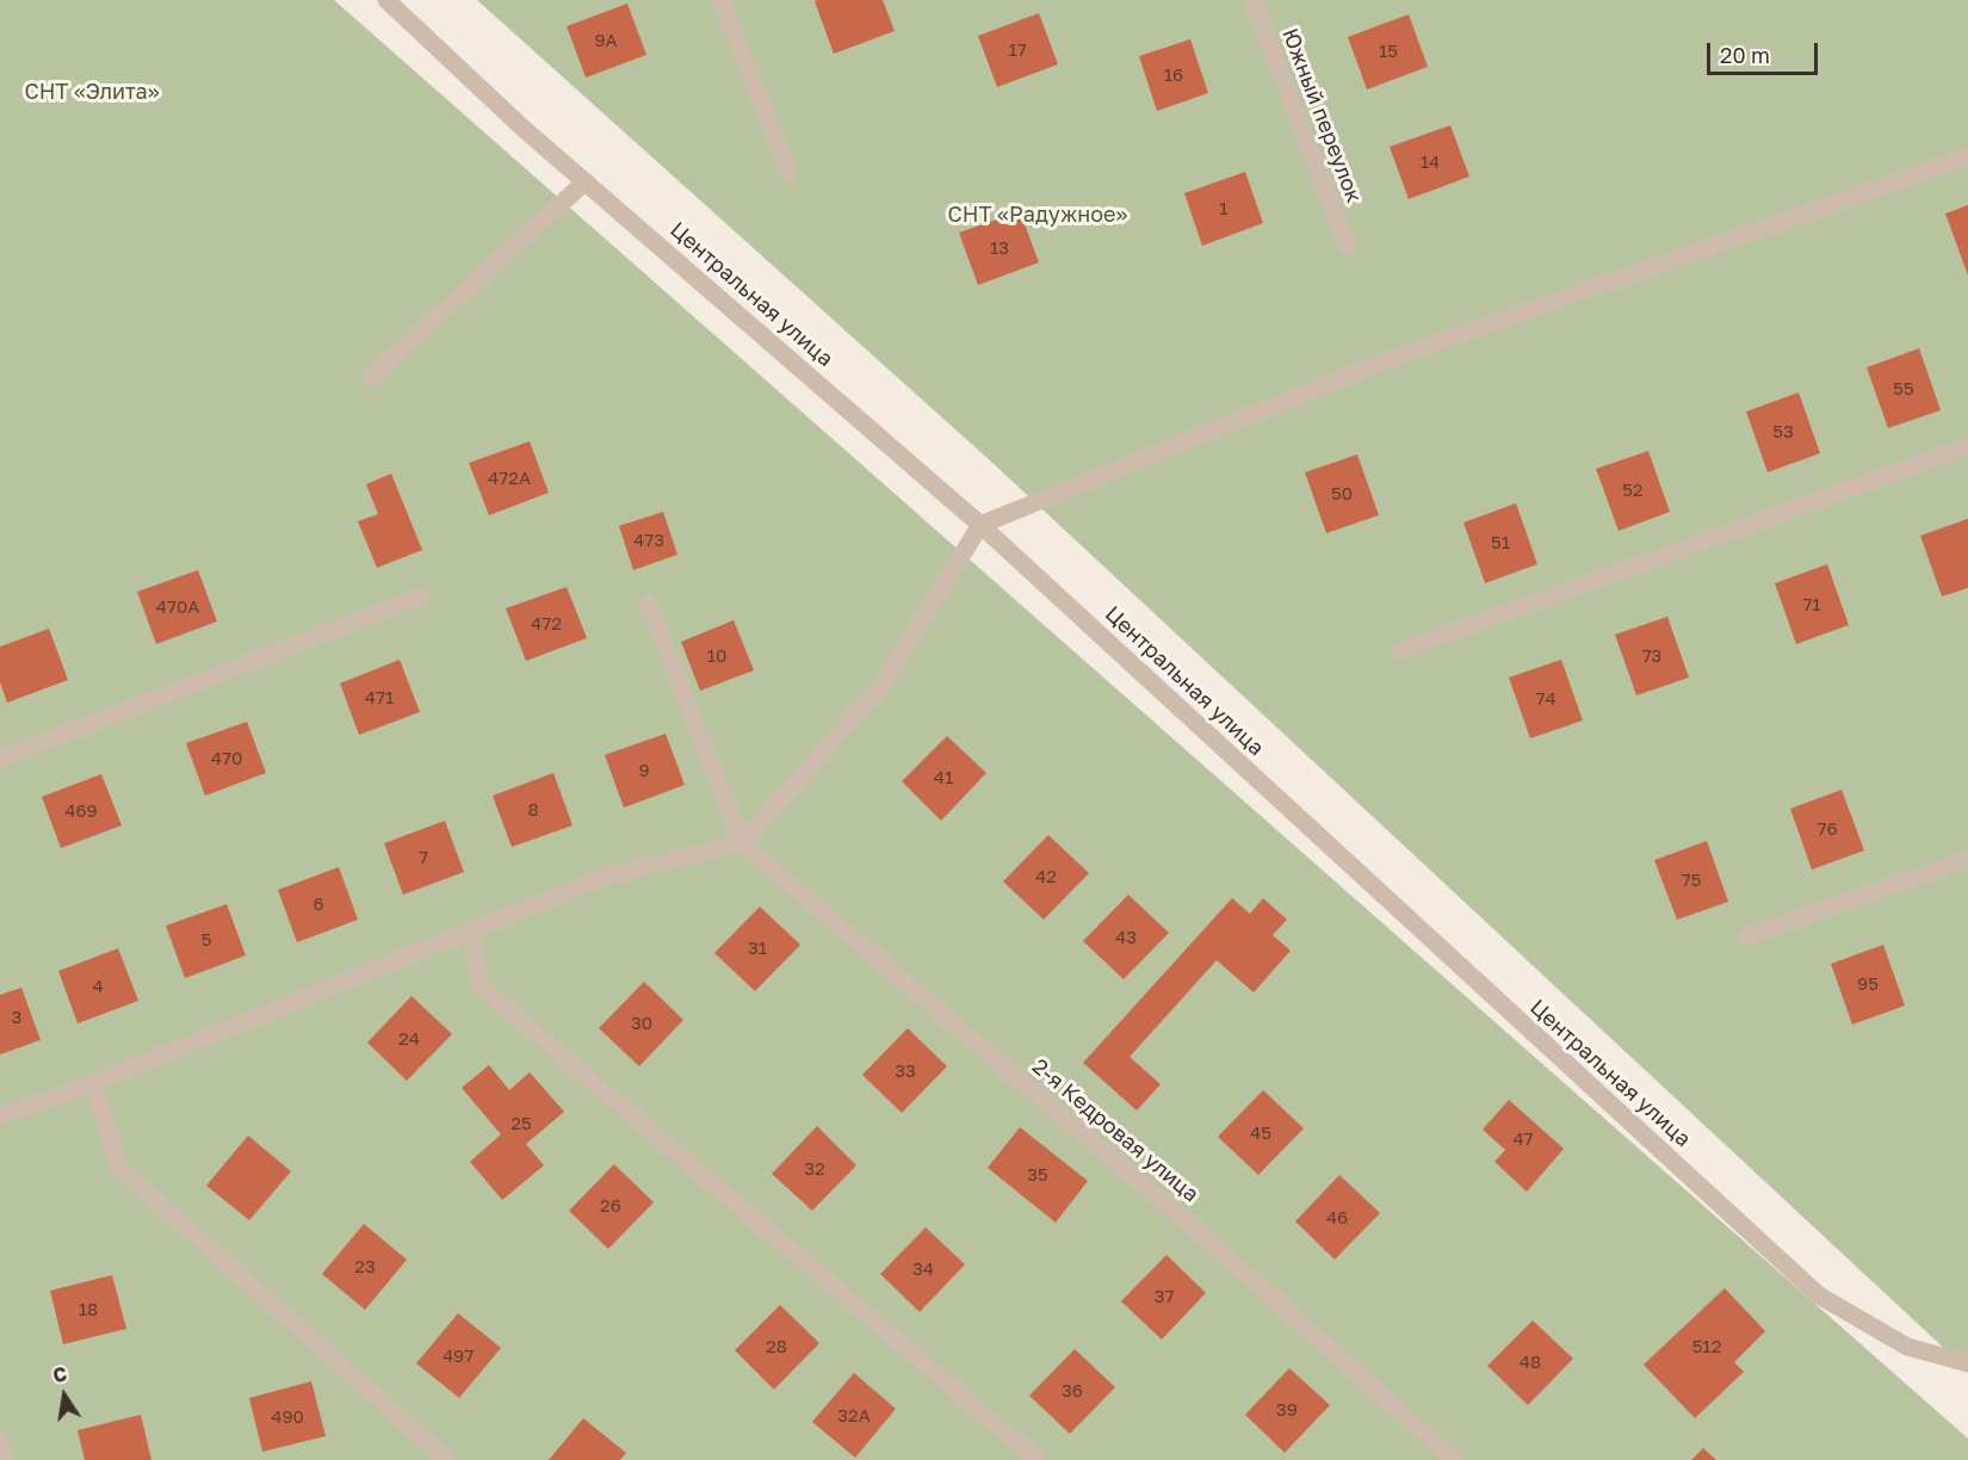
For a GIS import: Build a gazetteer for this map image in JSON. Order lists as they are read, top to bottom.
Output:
{
  "streets": {
    "street": ["Южный переулок", "Центральная улица", "2-я Кедровая улица"]
  },
  "parks": ["СНТ «Элита»", "СНТ «Радужное»"],
  "house_numbers": [
    "9А",
    "17",
    "15",
    "16",
    "14",
    "1",
    "13",
    "55",
    "53",
    "472А",
    "52",
    "50",
    "473",
    "51",
    "71",
    "470А",
    "472",
    "10",
    "73",
    "471",
    "74",
    "470",
    "9",
    "41",
    "8",
    "469",
    "76",
    "7",
    "42",
    "75",
    "6",
    "43",
    "5",
    "31",
    "95",
    "4",
    "3",
    "30",
    "24",
    "33",
    "25",
    "45",
    "47",
    "32",
    "35",
    "26",
    "46",
    "23",
    "34",
    "37",
    "18",
    "28",
    "512",
    "497",
    "48",
    "36",
    "39",
    "32А",
    "490"
  ],
  "scale_bar": "20 m",
  "north": "top"
}
